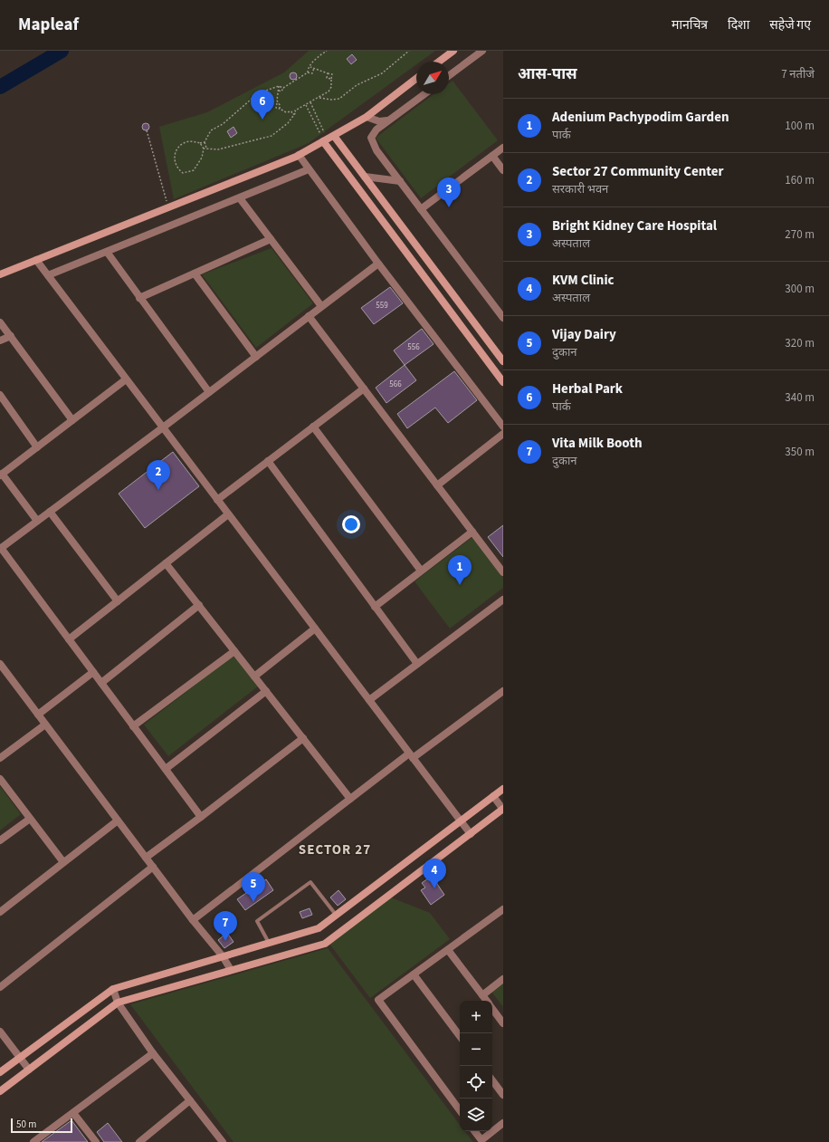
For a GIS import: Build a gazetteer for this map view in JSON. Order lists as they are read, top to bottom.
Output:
{
  "districts": ["SECTOR 27"],
  "house_numbers": ["559", "556", "566"],
  "scale_bar": "50 m",
  "north": "top right",
  "page": {
    "header": "Mapleaf",
    "nav": ["मानचित्र", "दिशा", "सहेजे गए"],
    "heading": ["आस-पास", "7 नतीजे"],
    "pins": [
      "6",
      "3",
      "2",
      "1",
      "4",
      "5",
      "7"
    ],
    "list": [
      {
        "mark": "1",
        "name": "Adenium Pachypodim Garden",
        "note": "पार्क",
        "value": "100 m"
      },
      {
        "mark": "2",
        "name": "Sector 27 Community Center",
        "note": "सरकारी भवन",
        "value": "160 m"
      },
      {
        "mark": "3",
        "name": "Bright Kidney Care Hospital",
        "note": "अस्पताल",
        "value": "270 m"
      },
      {
        "mark": "4",
        "name": "KVM Clinic",
        "note": "अस्पताल",
        "value": "300 m"
      },
      {
        "mark": "5",
        "name": "Vijay Dairy",
        "note": "दुकान",
        "value": "320 m"
      },
      {
        "mark": "6",
        "name": "Herbal Park",
        "note": "पार्क",
        "value": "340 m"
      },
      {
        "mark": "7",
        "name": "Vita Milk Booth",
        "note": "दुकान",
        "value": "350 m"
      }
    ],
    "map_buttons": ["+", "−"],
    "scale": "50 m"
  }
}
